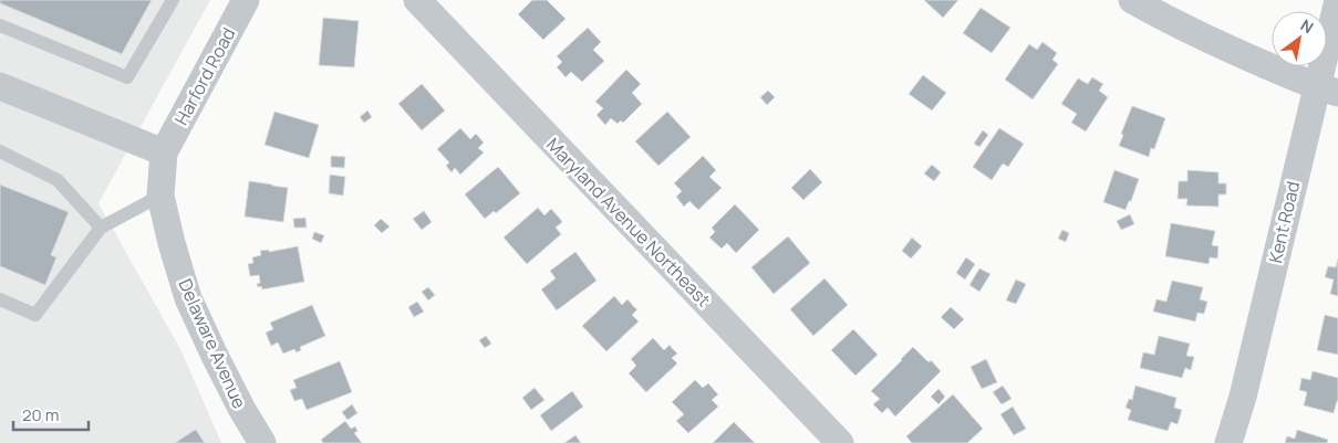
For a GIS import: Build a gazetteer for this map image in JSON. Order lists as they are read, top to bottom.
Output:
{
  "streets": {
    "street": [
      "Harford Road",
      "Maryland Avenue Northeast",
      "Kent Road",
      "Delaware Avenue"
    ]
  },
  "crossings": [
    ["Harford Road", "Delaware Avenue"]
  ],
  "scale_bar": "20 m",
  "north": "top right"
}
